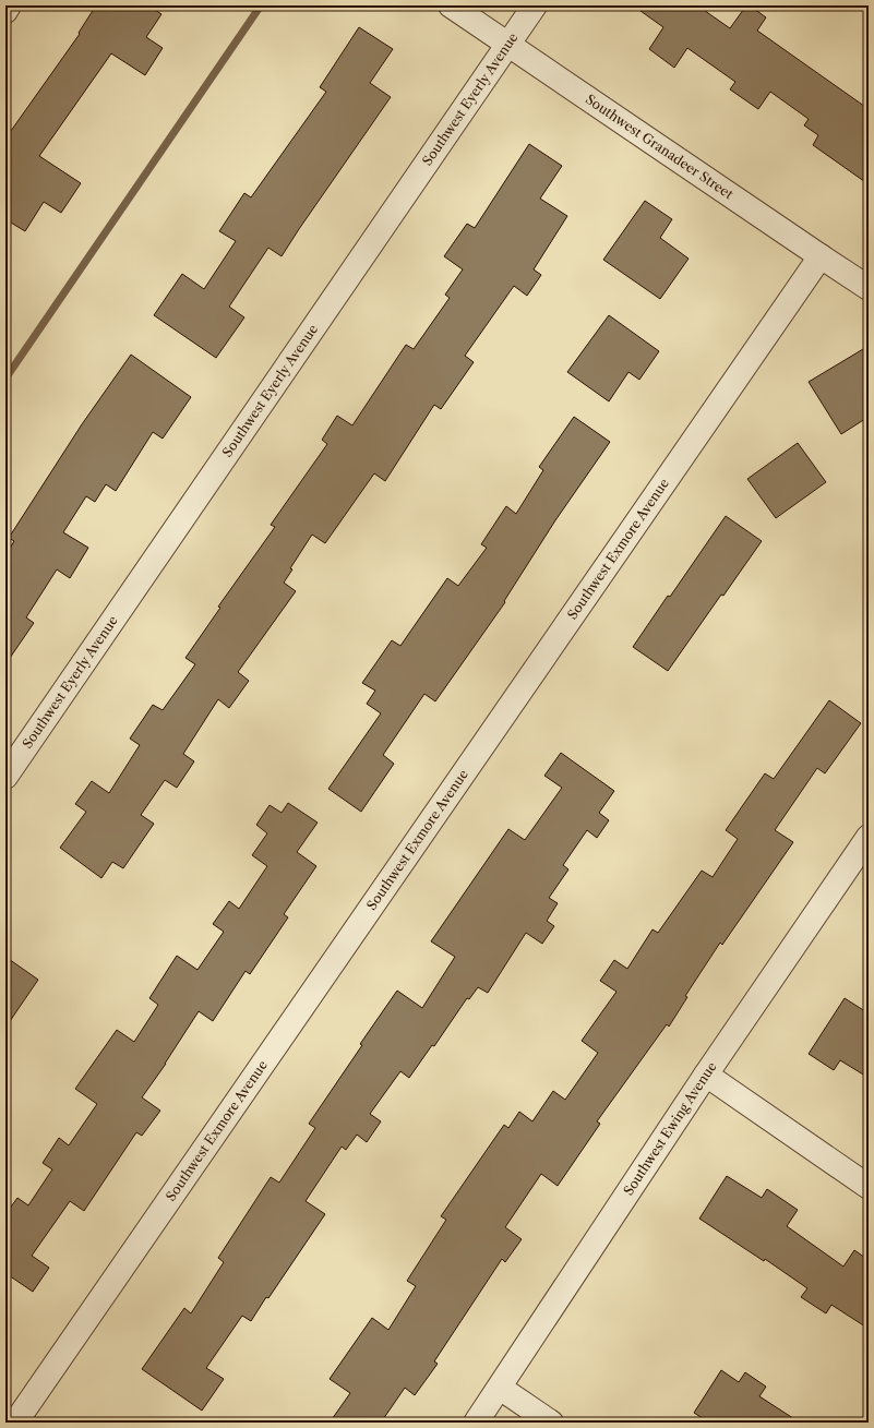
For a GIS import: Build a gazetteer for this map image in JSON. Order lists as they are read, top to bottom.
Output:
{
  "streets": {
    "street": [
      "Southwest Eyerly Avenue",
      "Southwest Granadeer Street",
      "Southwest Exmore Avenue",
      "Southwest Ewing Avenue"
    ]
  },
  "crossings": [
    ["Southwest Eyerly Avenue", "Southwest Granadeer Street"],
    ["Southwest Granadeer Street", "Southwest Exmore Avenue"]
  ]
}
